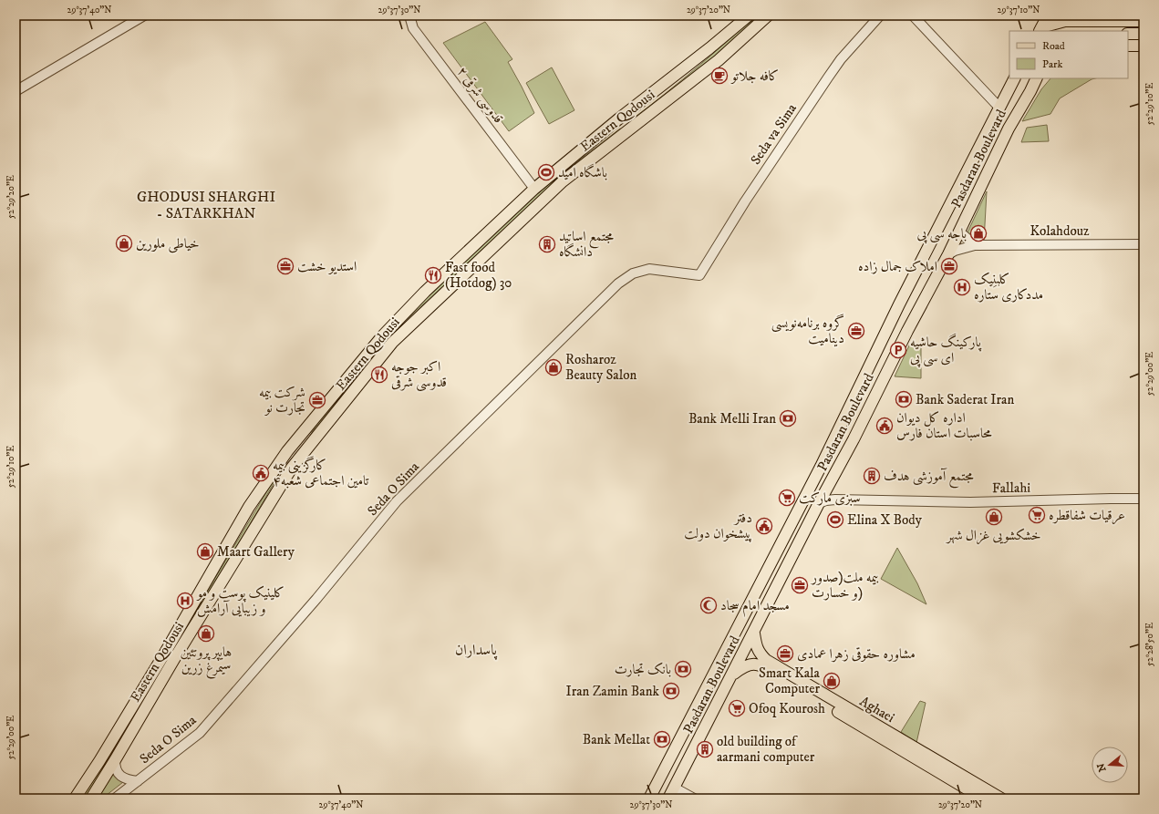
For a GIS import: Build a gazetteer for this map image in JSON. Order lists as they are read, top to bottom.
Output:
{
  "streets": {
    "main road": ["Eastern Qodousi", "Pasdaran Boulevard", "Aghaei"],
    "street": [
      "قدوسی شرقی ۲",
      "Kolahdouz",
      "Fallahi",
      "Seda O Sima"
    ]
  },
  "crossings": [
    ["قدوسی شرقی ۲", "Eastern Qodousi"],
    ["Pasdaran Boulevard", "Kolahdouz"],
    ["Pasdaran Boulevard", "Fallahi"]
  ],
  "districts": ["GHODUSI SHARGHI - SATARKHAN", "پاسداران"],
  "places": {
    "cafe": ["کافه جلاتو"],
    "sports": ["باشگاه امید", "Elina X Body"],
    "shop": [
      "باجه سی پی",
      "خیاطی ملورین",
      "Rosharoz Beauty Salon",
      "خشکشویی غزال شهر",
      "Maart Gallery",
      "هایپر پروتئین سیمرغ زرین",
      "Smart Kala Computer"
    ],
    "building": ["مجتمع اساتید دانشگاه", "مجتمع آموزشی هدف", "old building of aarmani computer"],
    "office": [
      "استدیو خشت",
      "املاک جمال زاده",
      "گروه برنامه‌نویسی دینامیت",
      "شرکت بیمه تجارت نو",
      "بیمه ملت(صدور و خسارت)",
      "مشاوره حقوقی زهرا عمادی"
    ],
    "restaurant": ["Fast food (Hotdog) 30", "اکبر جوجه قدوسی شرقی"],
    "hospital": ["کلینیک مددکاری سَتاره", "کلینیک پوست و مو و زیبایی آرامش"],
    "parking": ["پارکینگ حاشیه ای سی پی"],
    "bank": [
      "Bank Saderat Iran",
      "Bank Melli Iran",
      "بانک تجارت",
      "Iran Zamin Bank",
      "Bank Mellat"
    ],
    "public building": ["اداره کل دیوان محاسبات استان فارس", "کارگزینی بیمه تامین اجتماعی شعبه۴", "دفتر پیشخوان دولت"],
    "supermarket": ["سبزی مارکت", "عرقیات شفاقطره", "Ofoq Kourosh"],
    "mosque": ["مسجد امام سجاد"]
  },
  "legend": ["Road", "Park"],
  "north": "left",
  "coordinates": [
    "29°37'40\"N",
    "29°37'30\"N",
    "29°37'20\"N",
    "29°37'10\"N",
    "52°29'10\"E",
    "52°29'20\"E",
    "52°29'00\"E",
    "52°28'50\"E"
  ]
}
